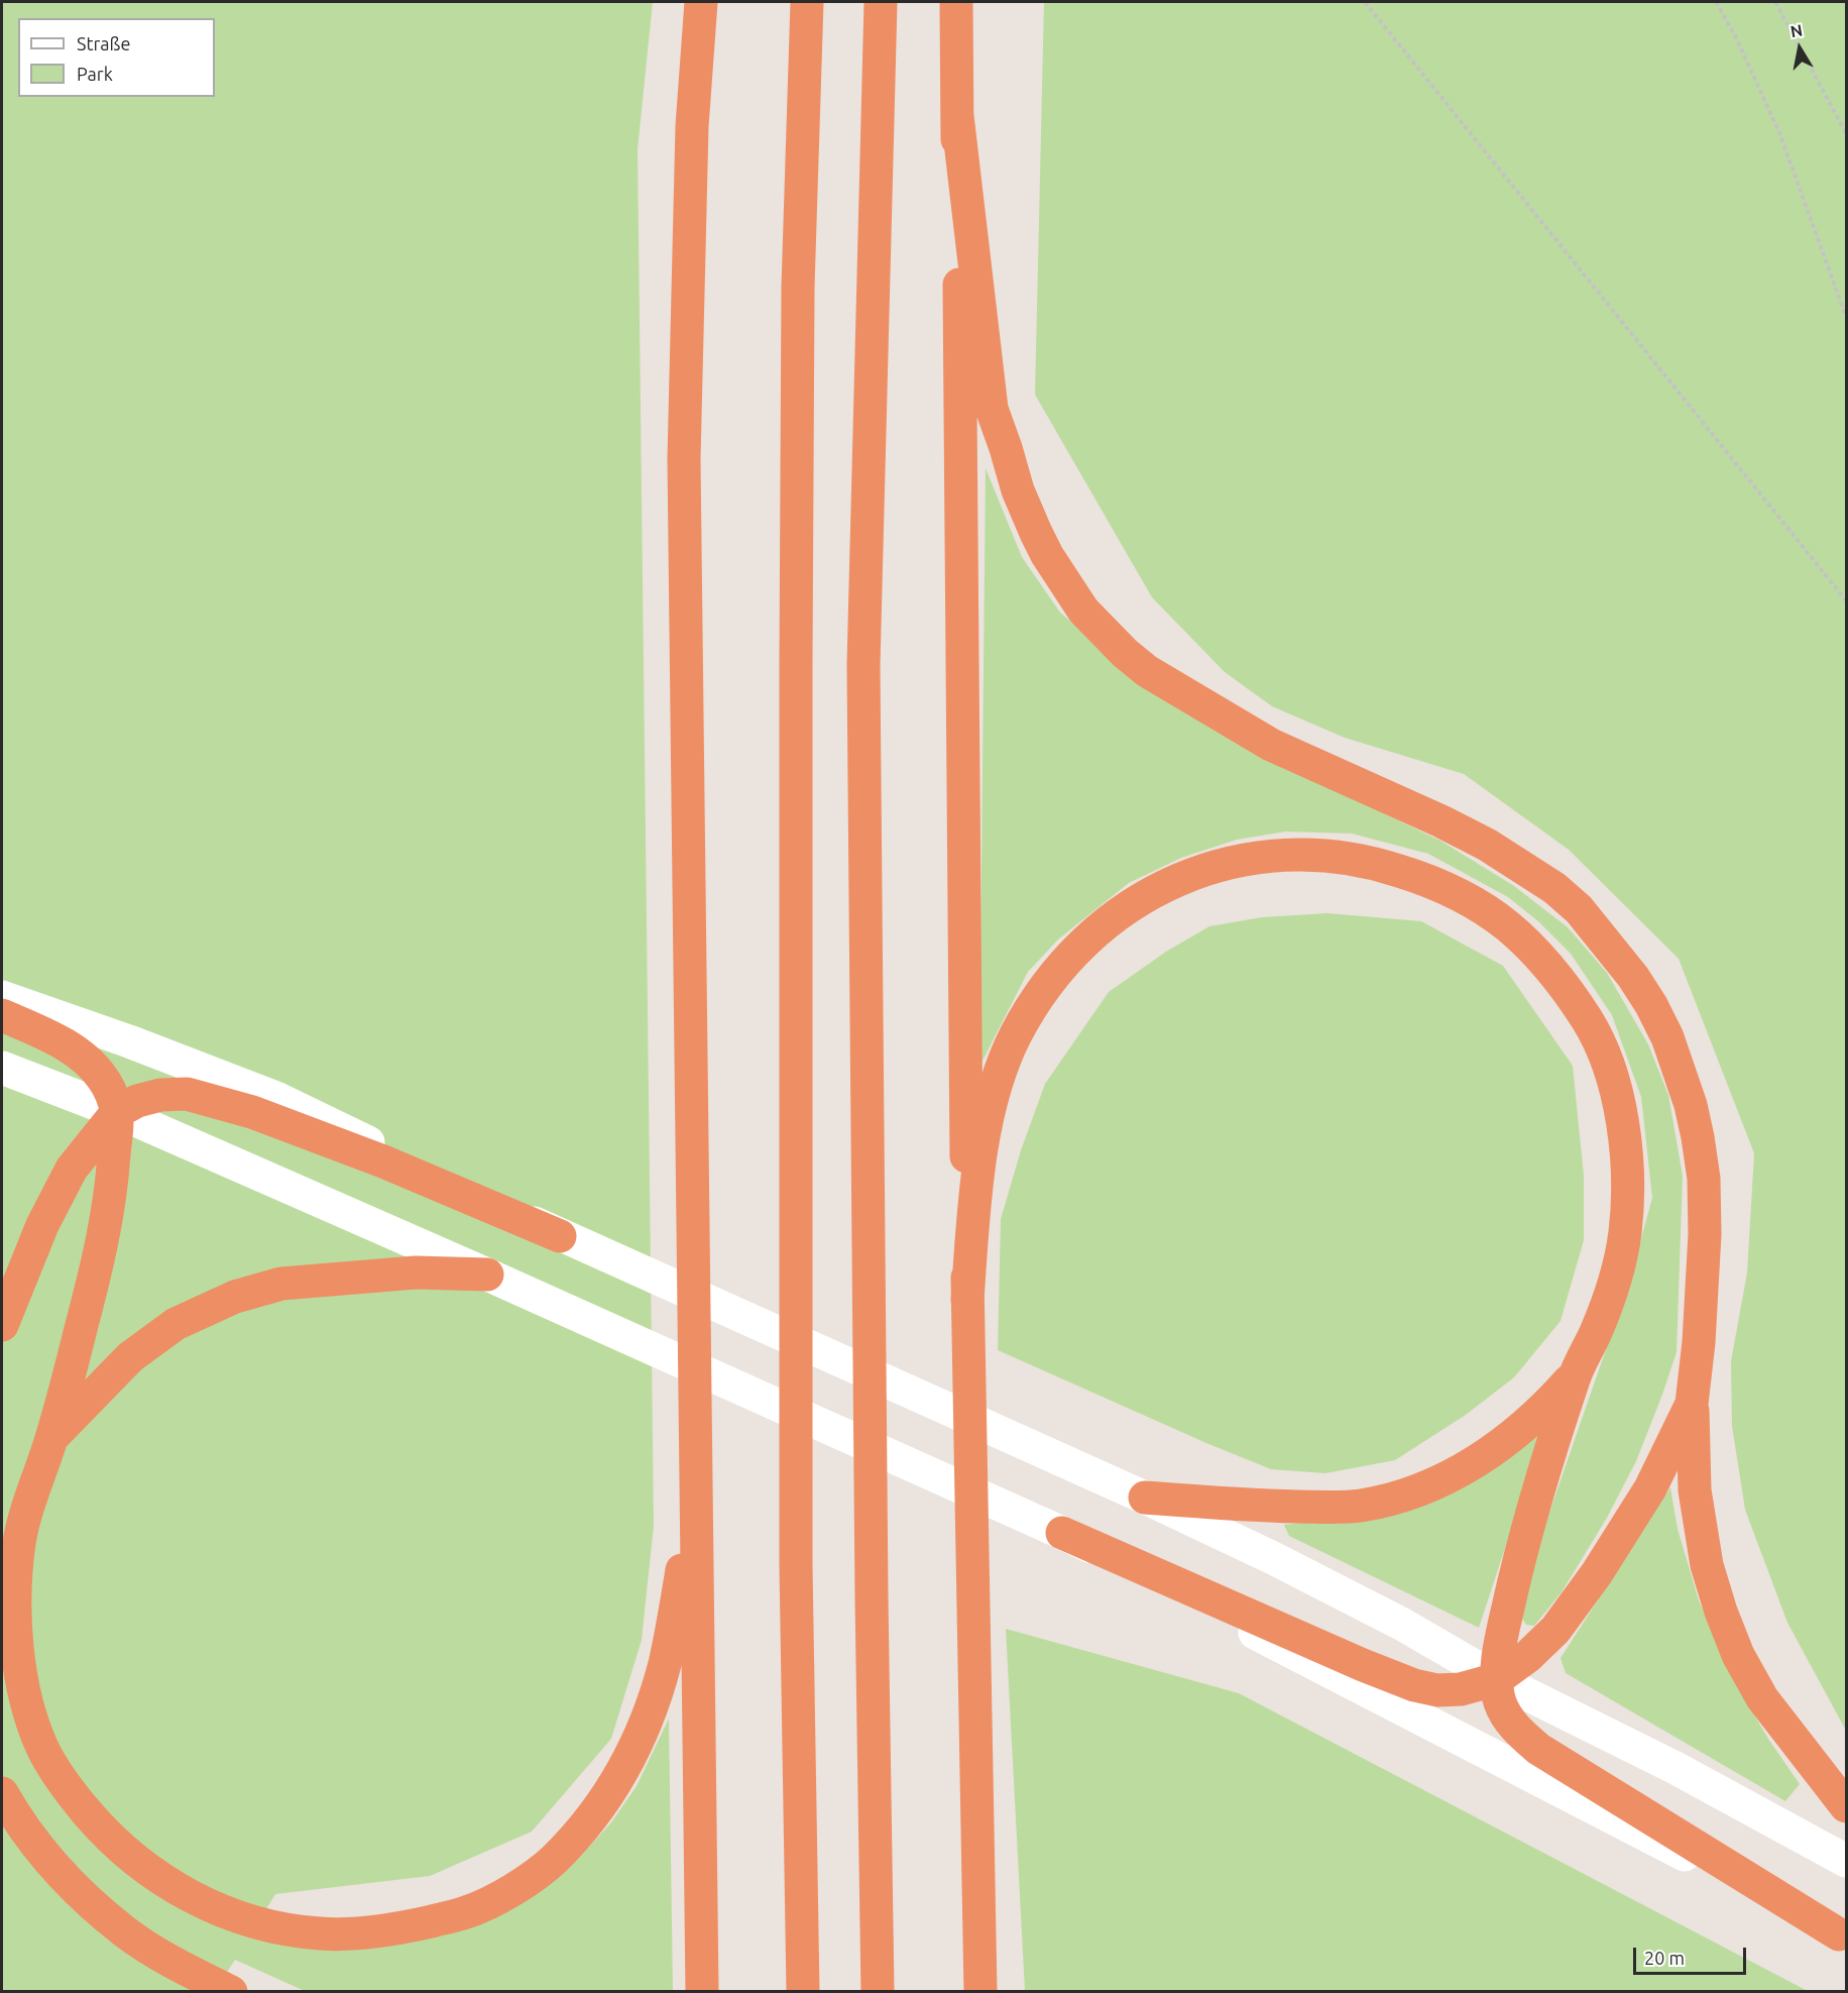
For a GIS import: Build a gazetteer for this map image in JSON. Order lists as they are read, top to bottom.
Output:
{
  "legend": ["Straße", "Park"],
  "scale_bar": "20 m",
  "north": "top"
}
